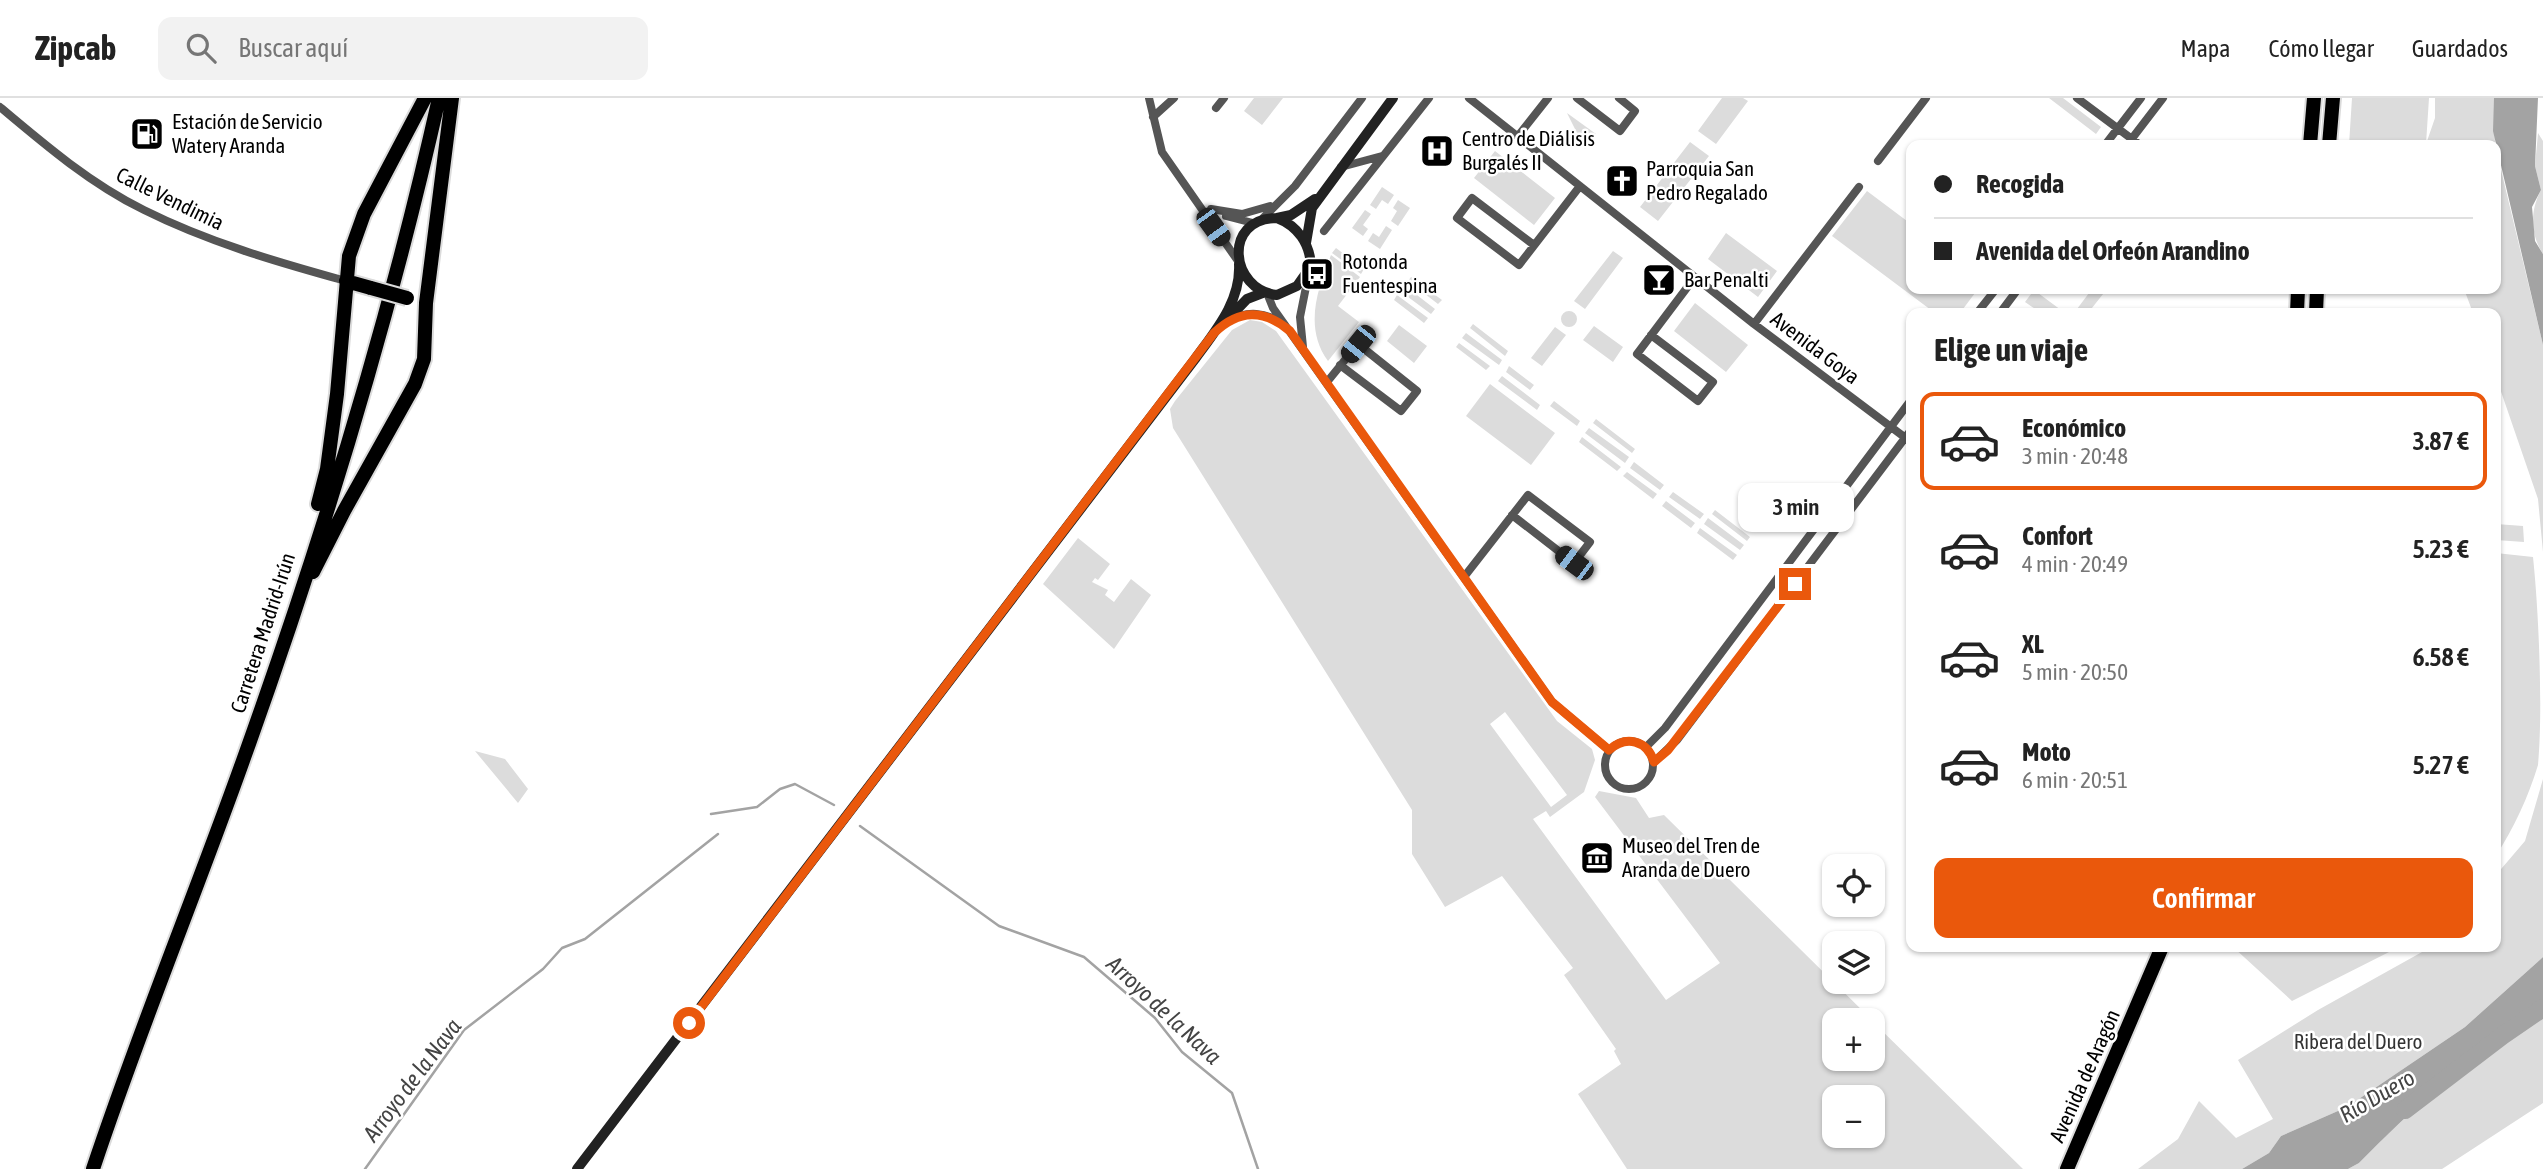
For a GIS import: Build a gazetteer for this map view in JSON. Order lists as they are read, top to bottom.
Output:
{
  "streets": {
    "highway": ["Carretera Madrid-Irún", "Avenida de Aragón"],
    "street": ["Calle Vendimia", "Avenida Goya"]
  },
  "water": ["Arroyo de la Nava", "Río Duero"],
  "parks": ["Ribera del Duero"],
  "places": {
    "fuel station": ["Estación de Servicio Watery Aranda"],
    "hospital": ["Centro de Diálisis Burgalés II"],
    "church": ["Parroquia San Pedro Regalado"],
    "bus stop": ["Rotonda Fuentespina"],
    "bar": ["Bar Penalti"],
    "museum": ["Museo del Tren de Aranda de Duero"]
  },
  "page": {
    "header": "Zipcab",
    "search": "Buscar aquí",
    "nav": ["Mapa", "Cómo llegar", "Guardados"],
    "banner": ["Recogida", "Avenida del Orfeón Arandino"],
    "heading": "Elige un viaje",
    "list": [
      {
        "name": "Económico",
        "note": "3 min · 20:48",
        "value": "3.87 €"
      },
      {
        "name": "Confort",
        "note": "4 min · 20:49",
        "value": "5.23 €"
      },
      {
        "name": "XL",
        "note": "5 min · 20:50",
        "value": "6.58 €"
      },
      {
        "name": "Moto",
        "note": "6 min · 20:51",
        "value": "5.27 €"
      }
    ],
    "bubble": "3 min",
    "buttons": "Confirmar",
    "map_buttons": ["+", "−"]
  }
}
